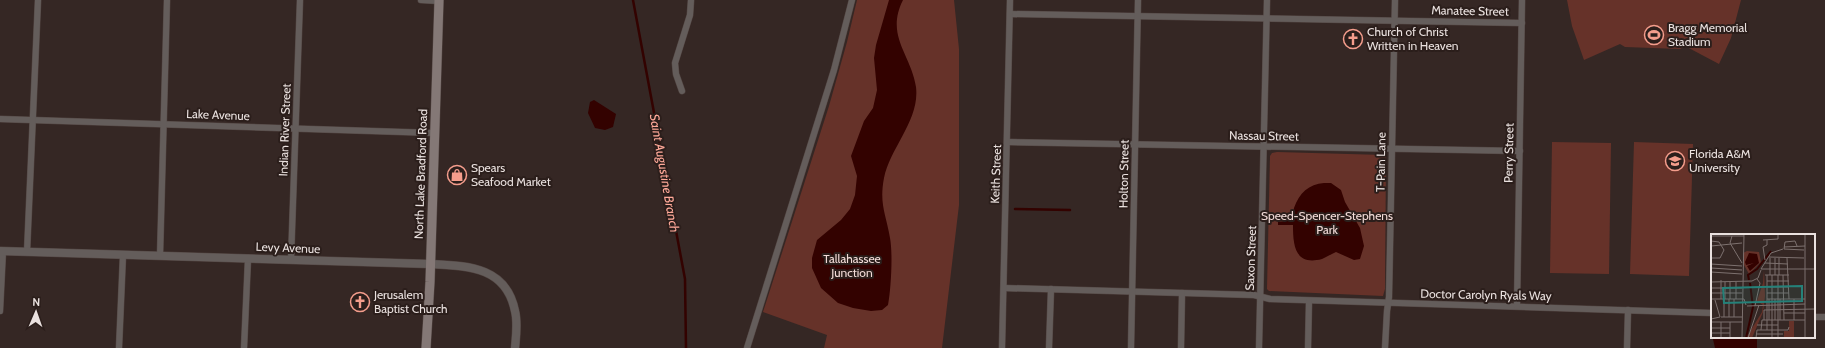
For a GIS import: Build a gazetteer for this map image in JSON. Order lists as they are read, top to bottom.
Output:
{
  "streets": {
    "main road": ["North Lake Bradford Road"],
    "street": [
      "Manatee Street",
      "Lake Avenue",
      "Indian River Street",
      "Nassau Street",
      "Perry Street",
      "T-Pain Lane",
      "Keith Street",
      "Holton Street",
      "Levy Avenue",
      "Saxon Street",
      "Doctor Carolyn Ryals Way"
    ]
  },
  "crossings": [
    ["Manatee Street", "Perry Street"],
    ["Manatee Street", "T-Pain Lane"],
    ["Manatee Street", "Keith Street"],
    ["Manatee Street", "Holton Street"],
    ["Manatee Street", "Saxon Street"],
    ["Lake Avenue", "Indian River Street"],
    ["Lake Avenue", "North Lake Bradford Road"],
    ["Indian River Street", "Levy Avenue"],
    ["Nassau Street", "Perry Street"],
    ["Nassau Street", "T-Pain Lane"],
    ["Nassau Street", "Keith Street"],
    ["Nassau Street", "Holton Street"],
    ["Nassau Street", "Saxon Street"],
    ["Perry Street", "Doctor Carolyn Ryals Way"],
    ["T-Pain Lane", "Doctor Carolyn Ryals Way"],
    ["North Lake Bradford Road", "Levy Avenue"],
    ["Keith Street", "Doctor Carolyn Ryals Way"],
    ["Holton Street", "Doctor Carolyn Ryals Way"],
    ["Saxon Street", "Doctor Carolyn Ryals Way"]
  ],
  "water": ["Saint Augustine Branch"],
  "parks": ["Speed-Spencer-Stephens Park", "Tallahassee Junction"],
  "places": {
    "sports": ["Bragg Memorial Stadium"],
    "church": ["Church of Christ Written in Heaven", "Jerusalem Baptist Church"],
    "school or university": ["Florida A&M University"],
    "shop": ["Spears Seafood Market"]
  },
  "north": "top"
}
